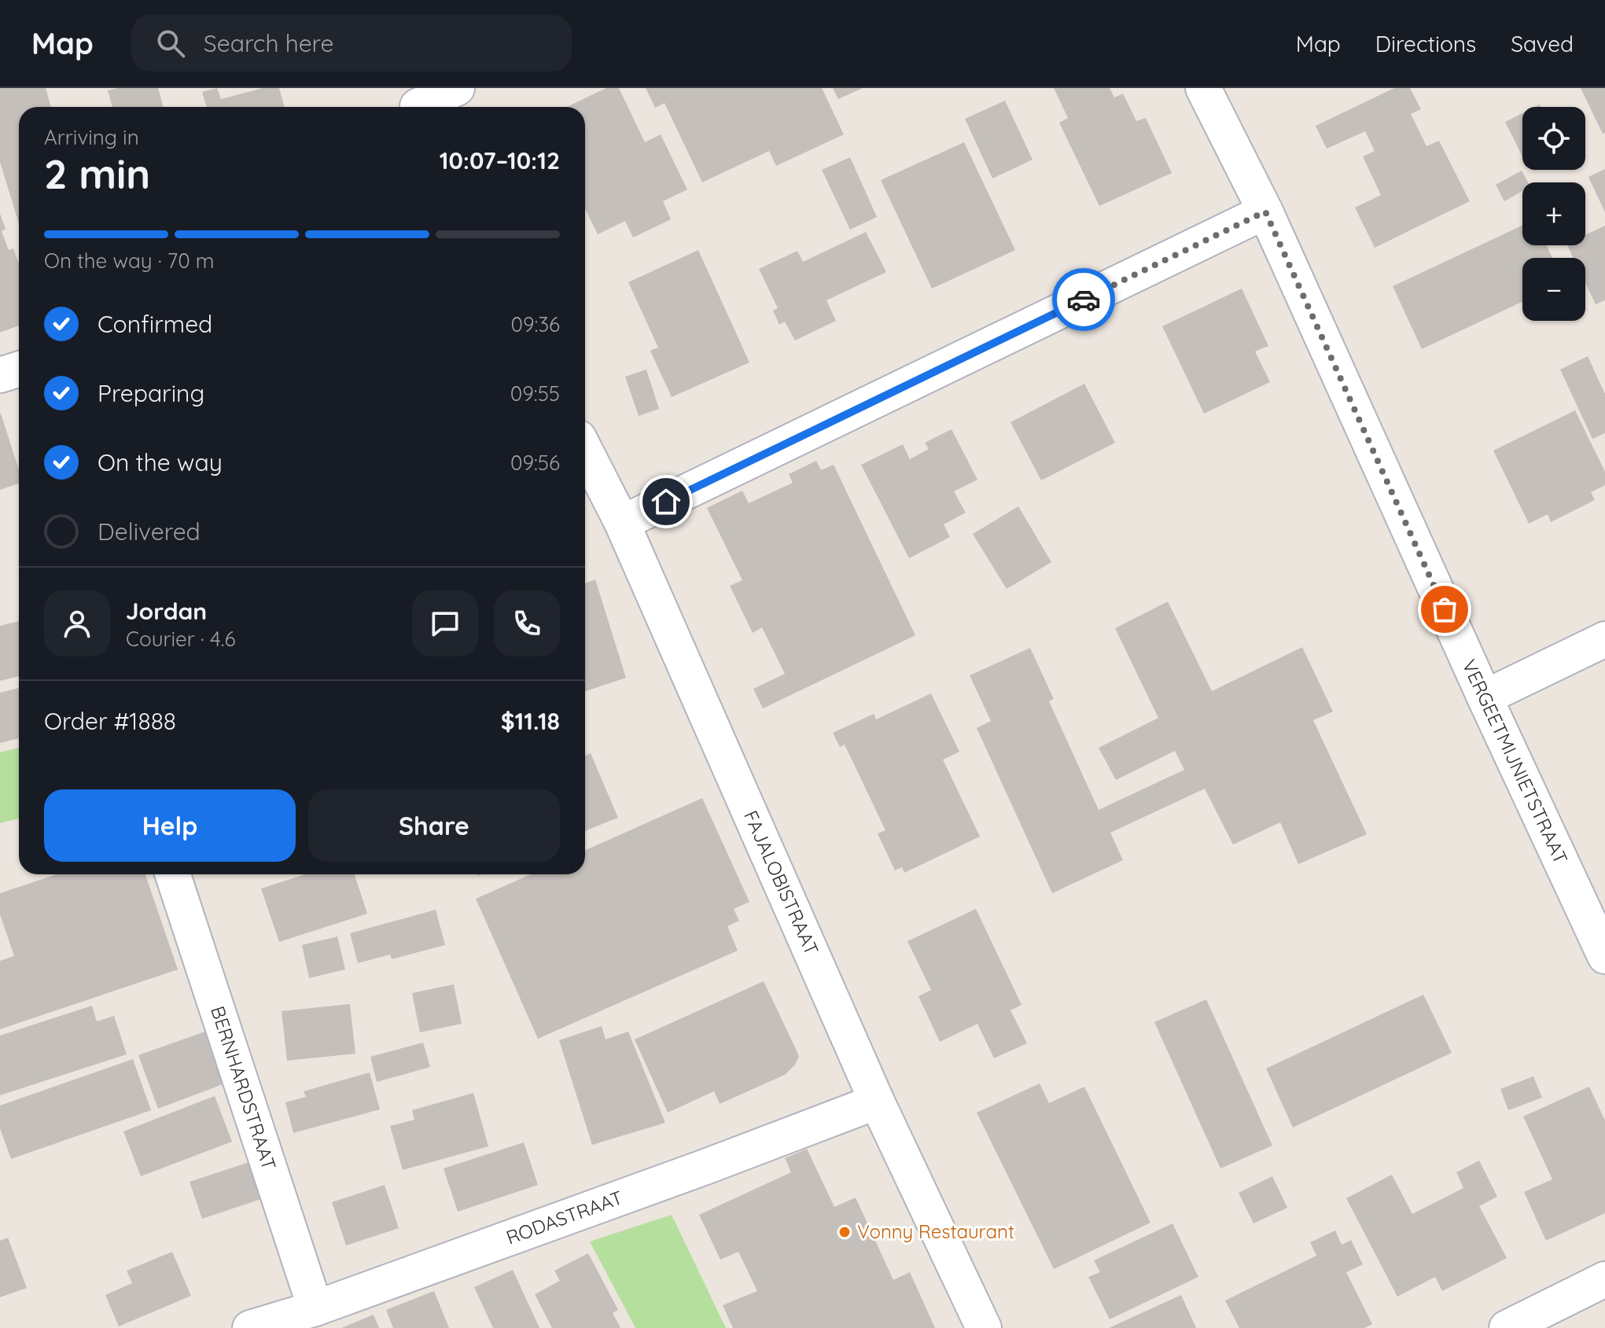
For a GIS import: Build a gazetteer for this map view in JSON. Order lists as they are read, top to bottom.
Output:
{
  "streets": {
    "street": [
      "VERGEETMIJNIETSTRAAT",
      "FAJALOBISTRAAT",
      "BERNHARDSTRAAT",
      "RODASTRAAT"
    ]
  },
  "crossings": [
    ["FAJALOBISTRAAT", "RODASTRAAT"],
    ["BERNHARDSTRAAT", "RODASTRAAT"]
  ],
  "places": ["Vonny Restaurant"],
  "page": {
    "header": "Map",
    "search": "Search here",
    "nav": ["Map", "Directions", "Saved"],
    "map_buttons": ["+", "−"],
    "heading": ["2 min", "Arriving in", "10:07–10:12"],
    "panel": [
      "Jordan",
      "Courier · 4.6",
      "Order #1888",
      "$11.18"
    ],
    "bar": "On the way · 70 m",
    "list": [
      ["Confirmed", "09:36"],
      ["Preparing", "09:55"],
      ["On the way", "09:56"],
      "Delivered"
    ],
    "buttons": ["Help", "Share"]
  }
}
